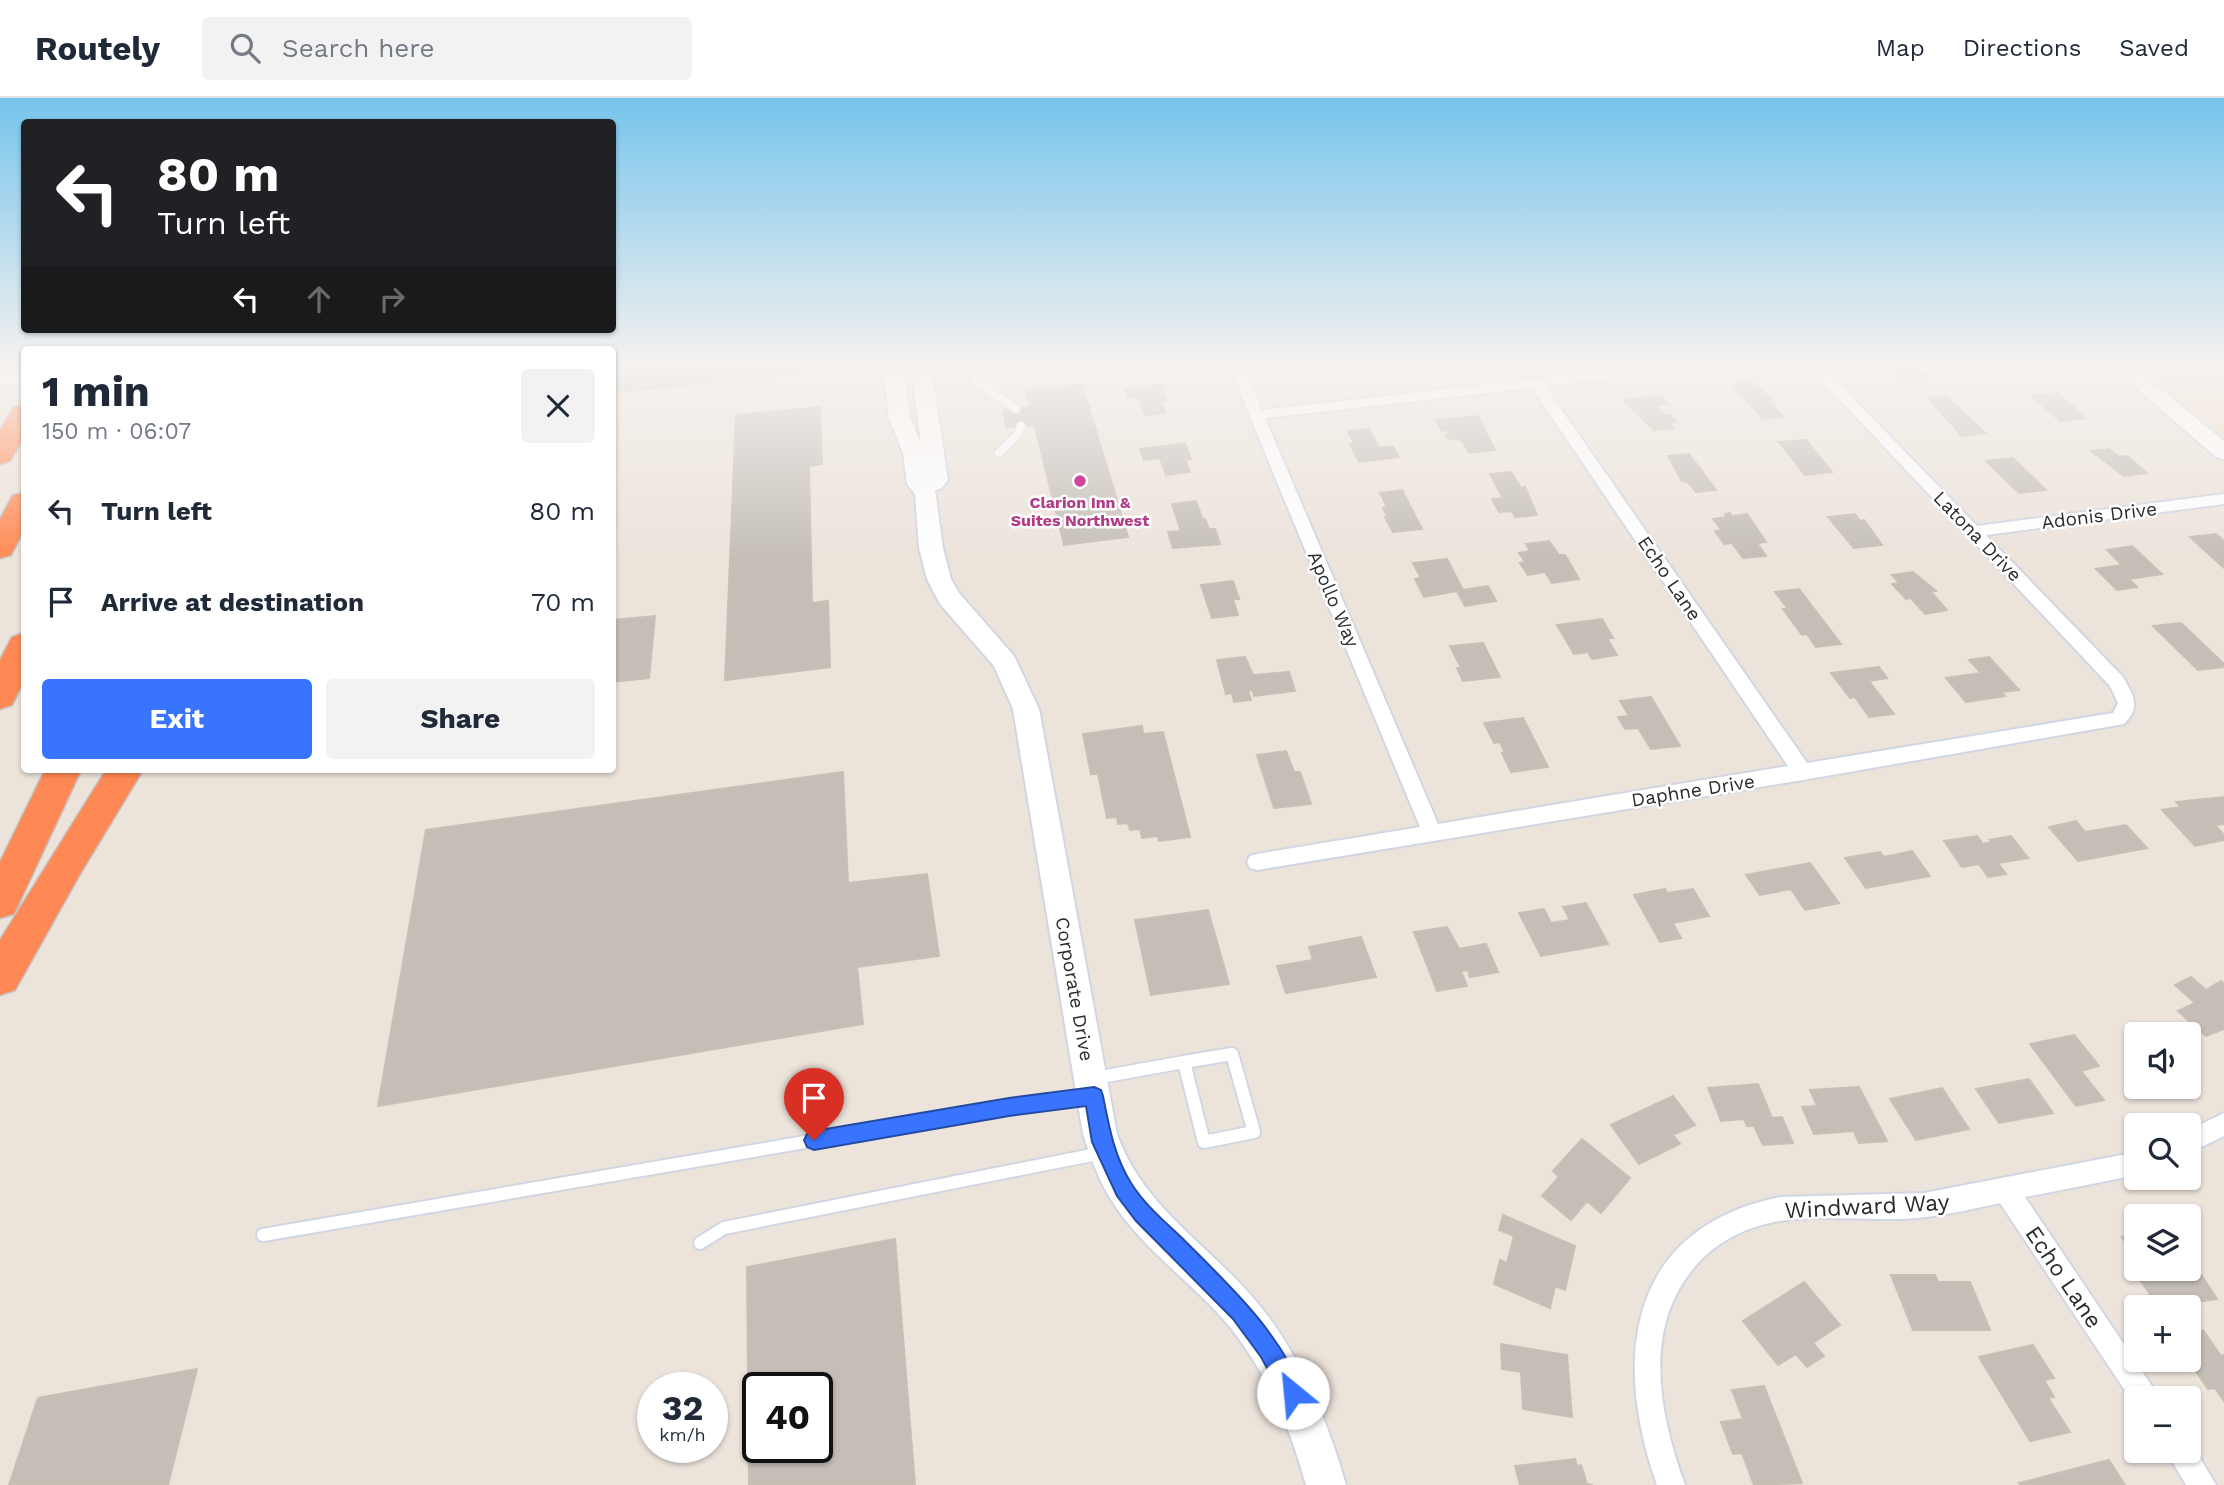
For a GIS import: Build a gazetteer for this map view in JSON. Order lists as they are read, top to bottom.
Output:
{
  "streets": {
    "street": [
      "Adonis Drive",
      "Latona Drive",
      "Echo Lane",
      "Apollo Way",
      "Daphne Drive",
      "Corporate Drive",
      "Windward Way"
    ]
  },
  "crossings": [
    ["Adonis Drive", "Latona Drive"],
    ["Latona Drive", "Daphne Drive"],
    ["Echo Lane", "Daphne Drive"],
    ["Echo Lane", "Windward Way"],
    ["Apollo Way", "Daphne Drive"]
  ],
  "places": ["Clarion Inn & Suites Northwest"],
  "page": {
    "header": "Routely",
    "search": "Search here",
    "nav": ["Map", "Directions", "Saved"],
    "turn": ["80 m", "Turn left"],
    "heading": ["1 min", "150 m · 06:07"],
    "list": [
      {
        "name": "Turn left",
        "value": "80 m"
      },
      {
        "name": "Arrive at destination",
        "value": "70 m"
      }
    ],
    "buttons": ["Exit", "Share"],
    "map_buttons": ["+", "−"],
    "speed": "32 km/h",
    "limit": "40"
  }
}
